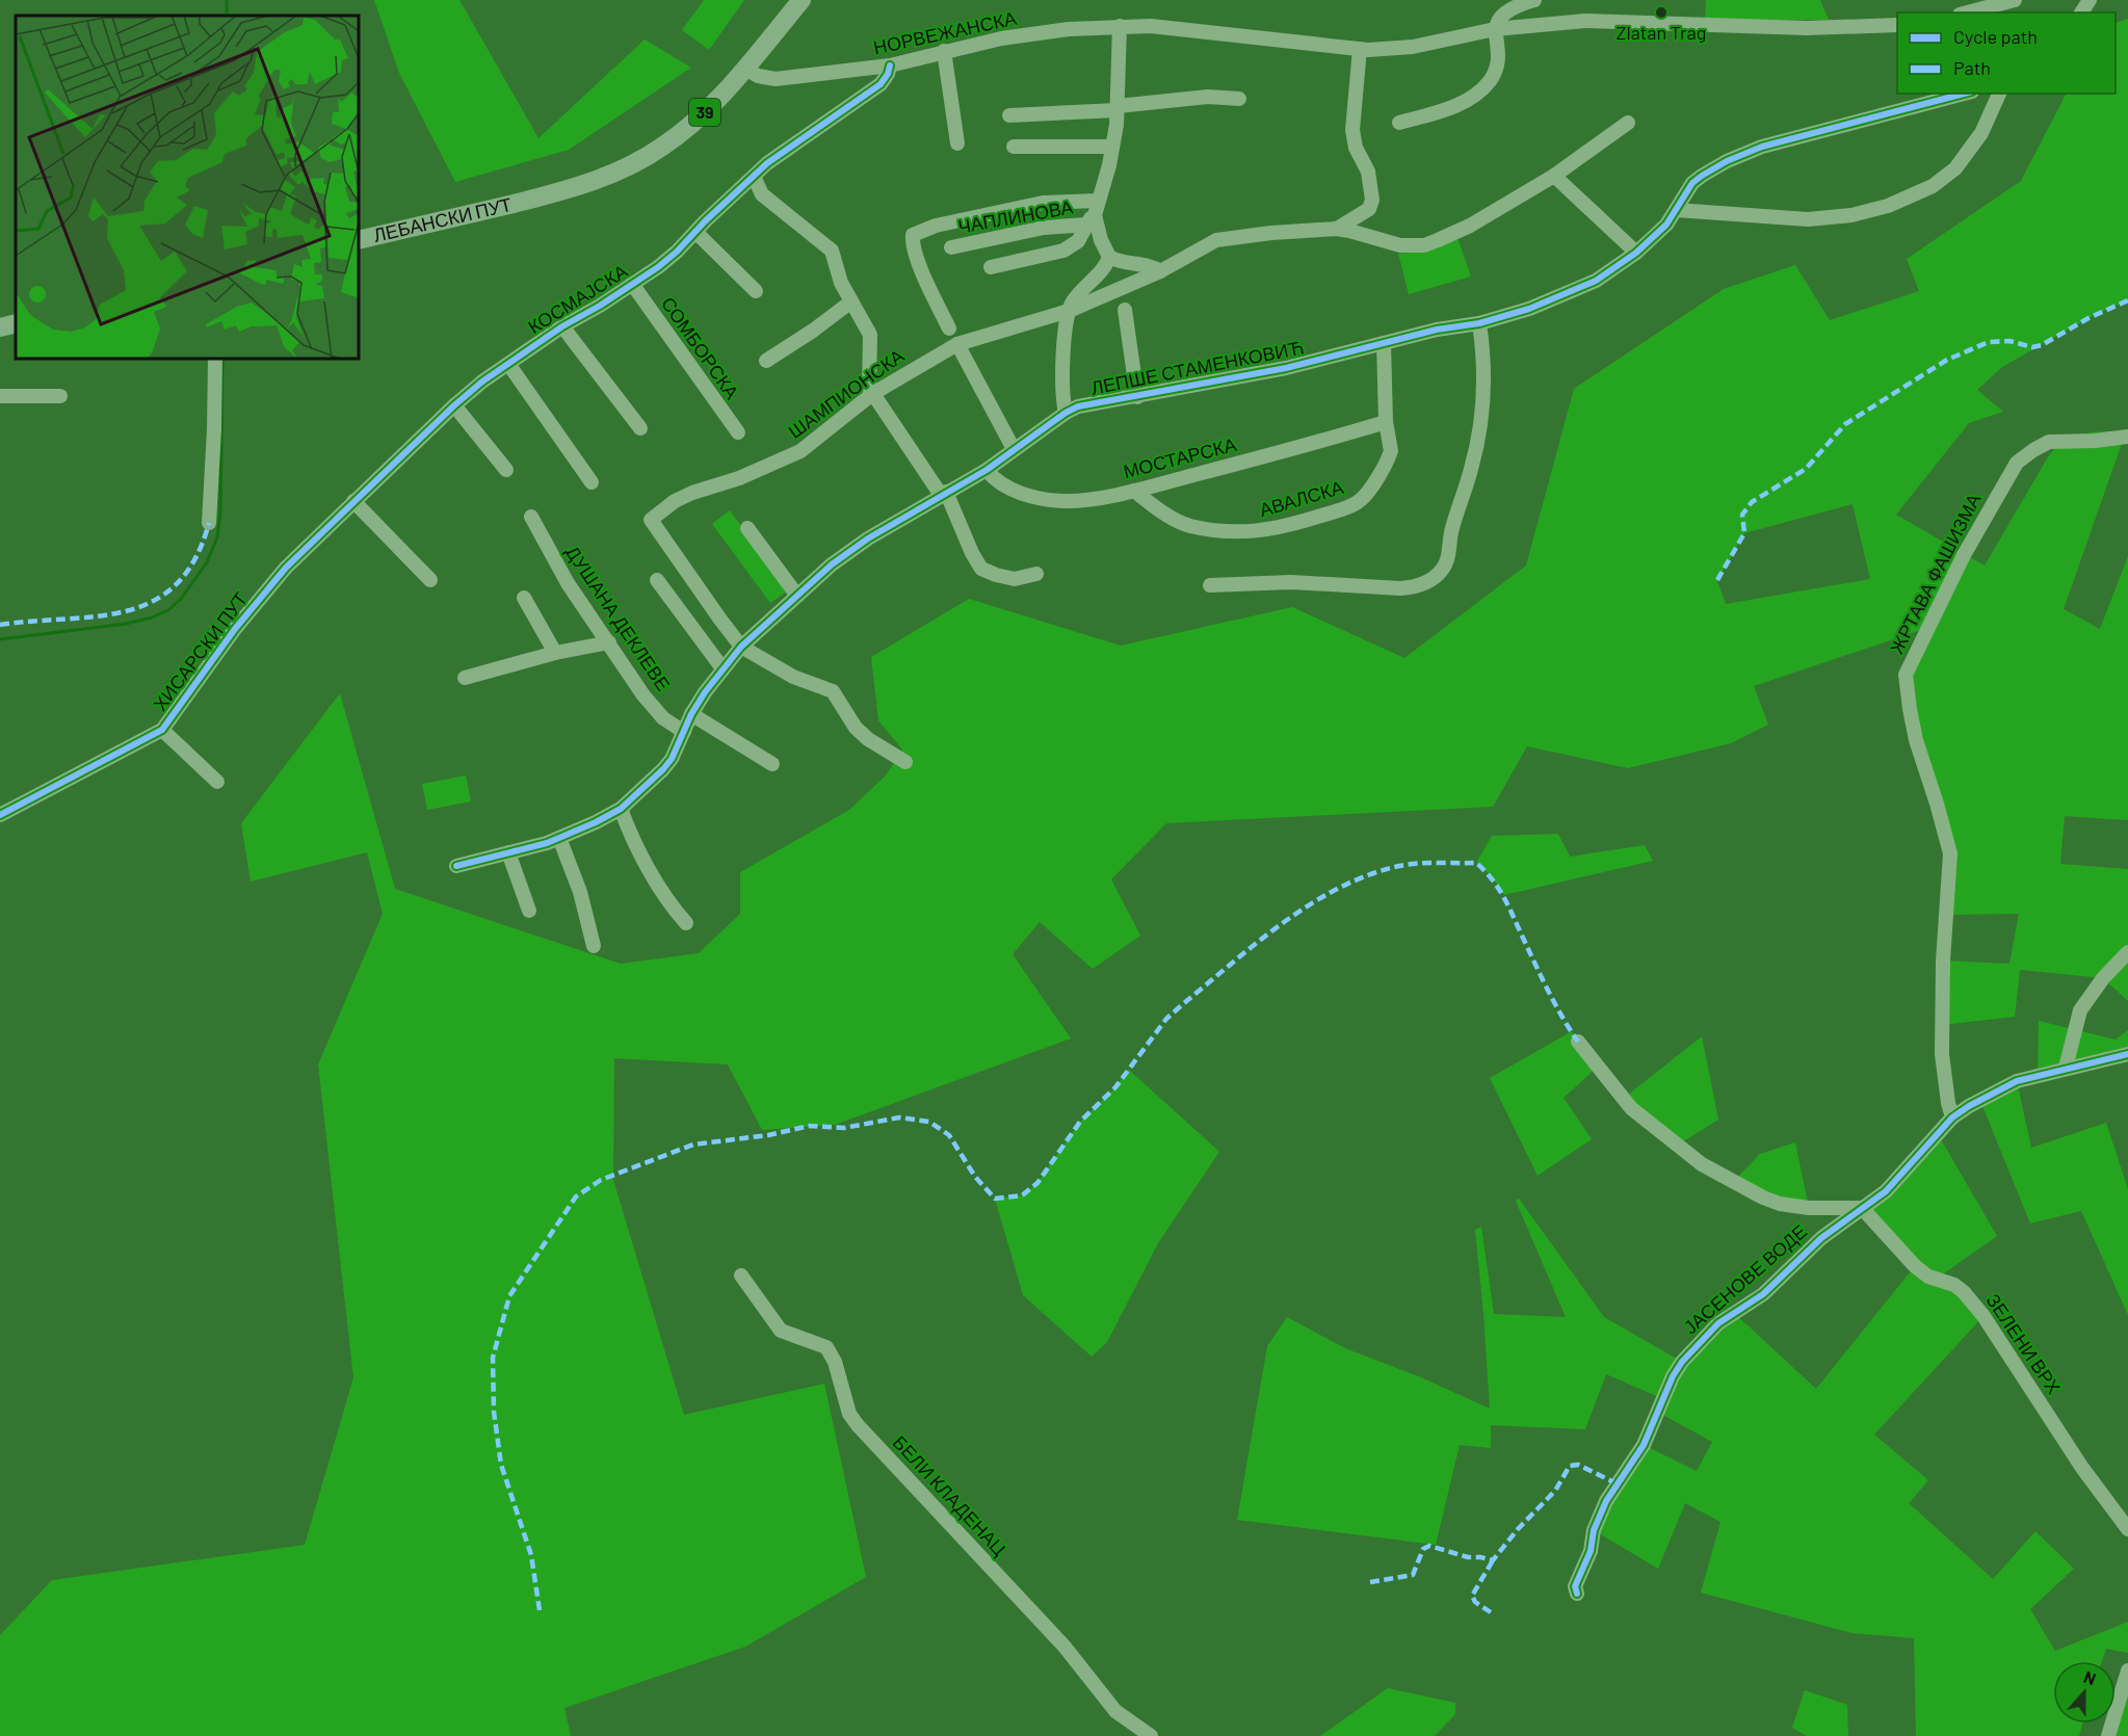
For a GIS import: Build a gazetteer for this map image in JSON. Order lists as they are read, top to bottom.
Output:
{
  "streets": {
    "main road": ["39", "ЛЕБАНСКИ ПУТ"],
    "street": [
      "НОРВЕЖАНСКА",
      "ЧАПЛИНОВА",
      "КОСМАЈСКА",
      "СОМБОРСКА",
      "ЛЕПШЕ СТАМЕНКОВИЋ",
      "ШАМПИОНСКА",
      "МОСТАРСКА",
      "АВАЛСКА",
      "ЖРТАВА ФАШИЗМА",
      "ДУШАНА ДЕКЛЕВЕ",
      "ХИСАРСКИ ПУТ",
      "ЈАСЕНОВЕ ВОДЕ",
      "ЗЕЛЕНИ ВРХ",
      "БЕЛИ КЛАДЕНАЦ"
    ]
  },
  "crossings": [
    ["НОРВЕЖАНСКА", "39"],
    ["НОРВЕЖАНСКА", "ЛЕБАНСКИ ПУТ"],
    ["НОРВЕЖАНСКА", "КОСМАЈСКА"],
    ["39", "ЛЕБАНСКИ ПУТ"],
    ["КОСМАЈСКА", "СОМБОРСКА"],
    ["КОСМАЈСКА", "ХИСАРСКИ ПУТ"],
    ["ЛЕПШЕ СТАМЕНКОВИЋ", "ШАМПИОНСКА"],
    ["ЛЕПШЕ СТАМЕНКОВИЋ", "МОСТАРСКА"],
    ["ЛЕПШЕ СТАМЕНКОВИЋ", "АВАЛСКА"],
    ["ЛЕПШЕ СТАМЕНКОВИЋ", "ДУШАНА ДЕКЛЕВЕ"],
    ["МОСТАРСКА", "АВАЛСКА"],
    ["ЖРТАВА ФАШИЗМА", "ЈАСЕНОВЕ ВОДЕ"],
    ["ЈАСЕНОВЕ ВОДЕ", "ЗЕЛЕНИ ВРХ"]
  ],
  "places": ["Zlatan Trag"],
  "legend": ["Cycle path", "Path"],
  "north": "top"
}
